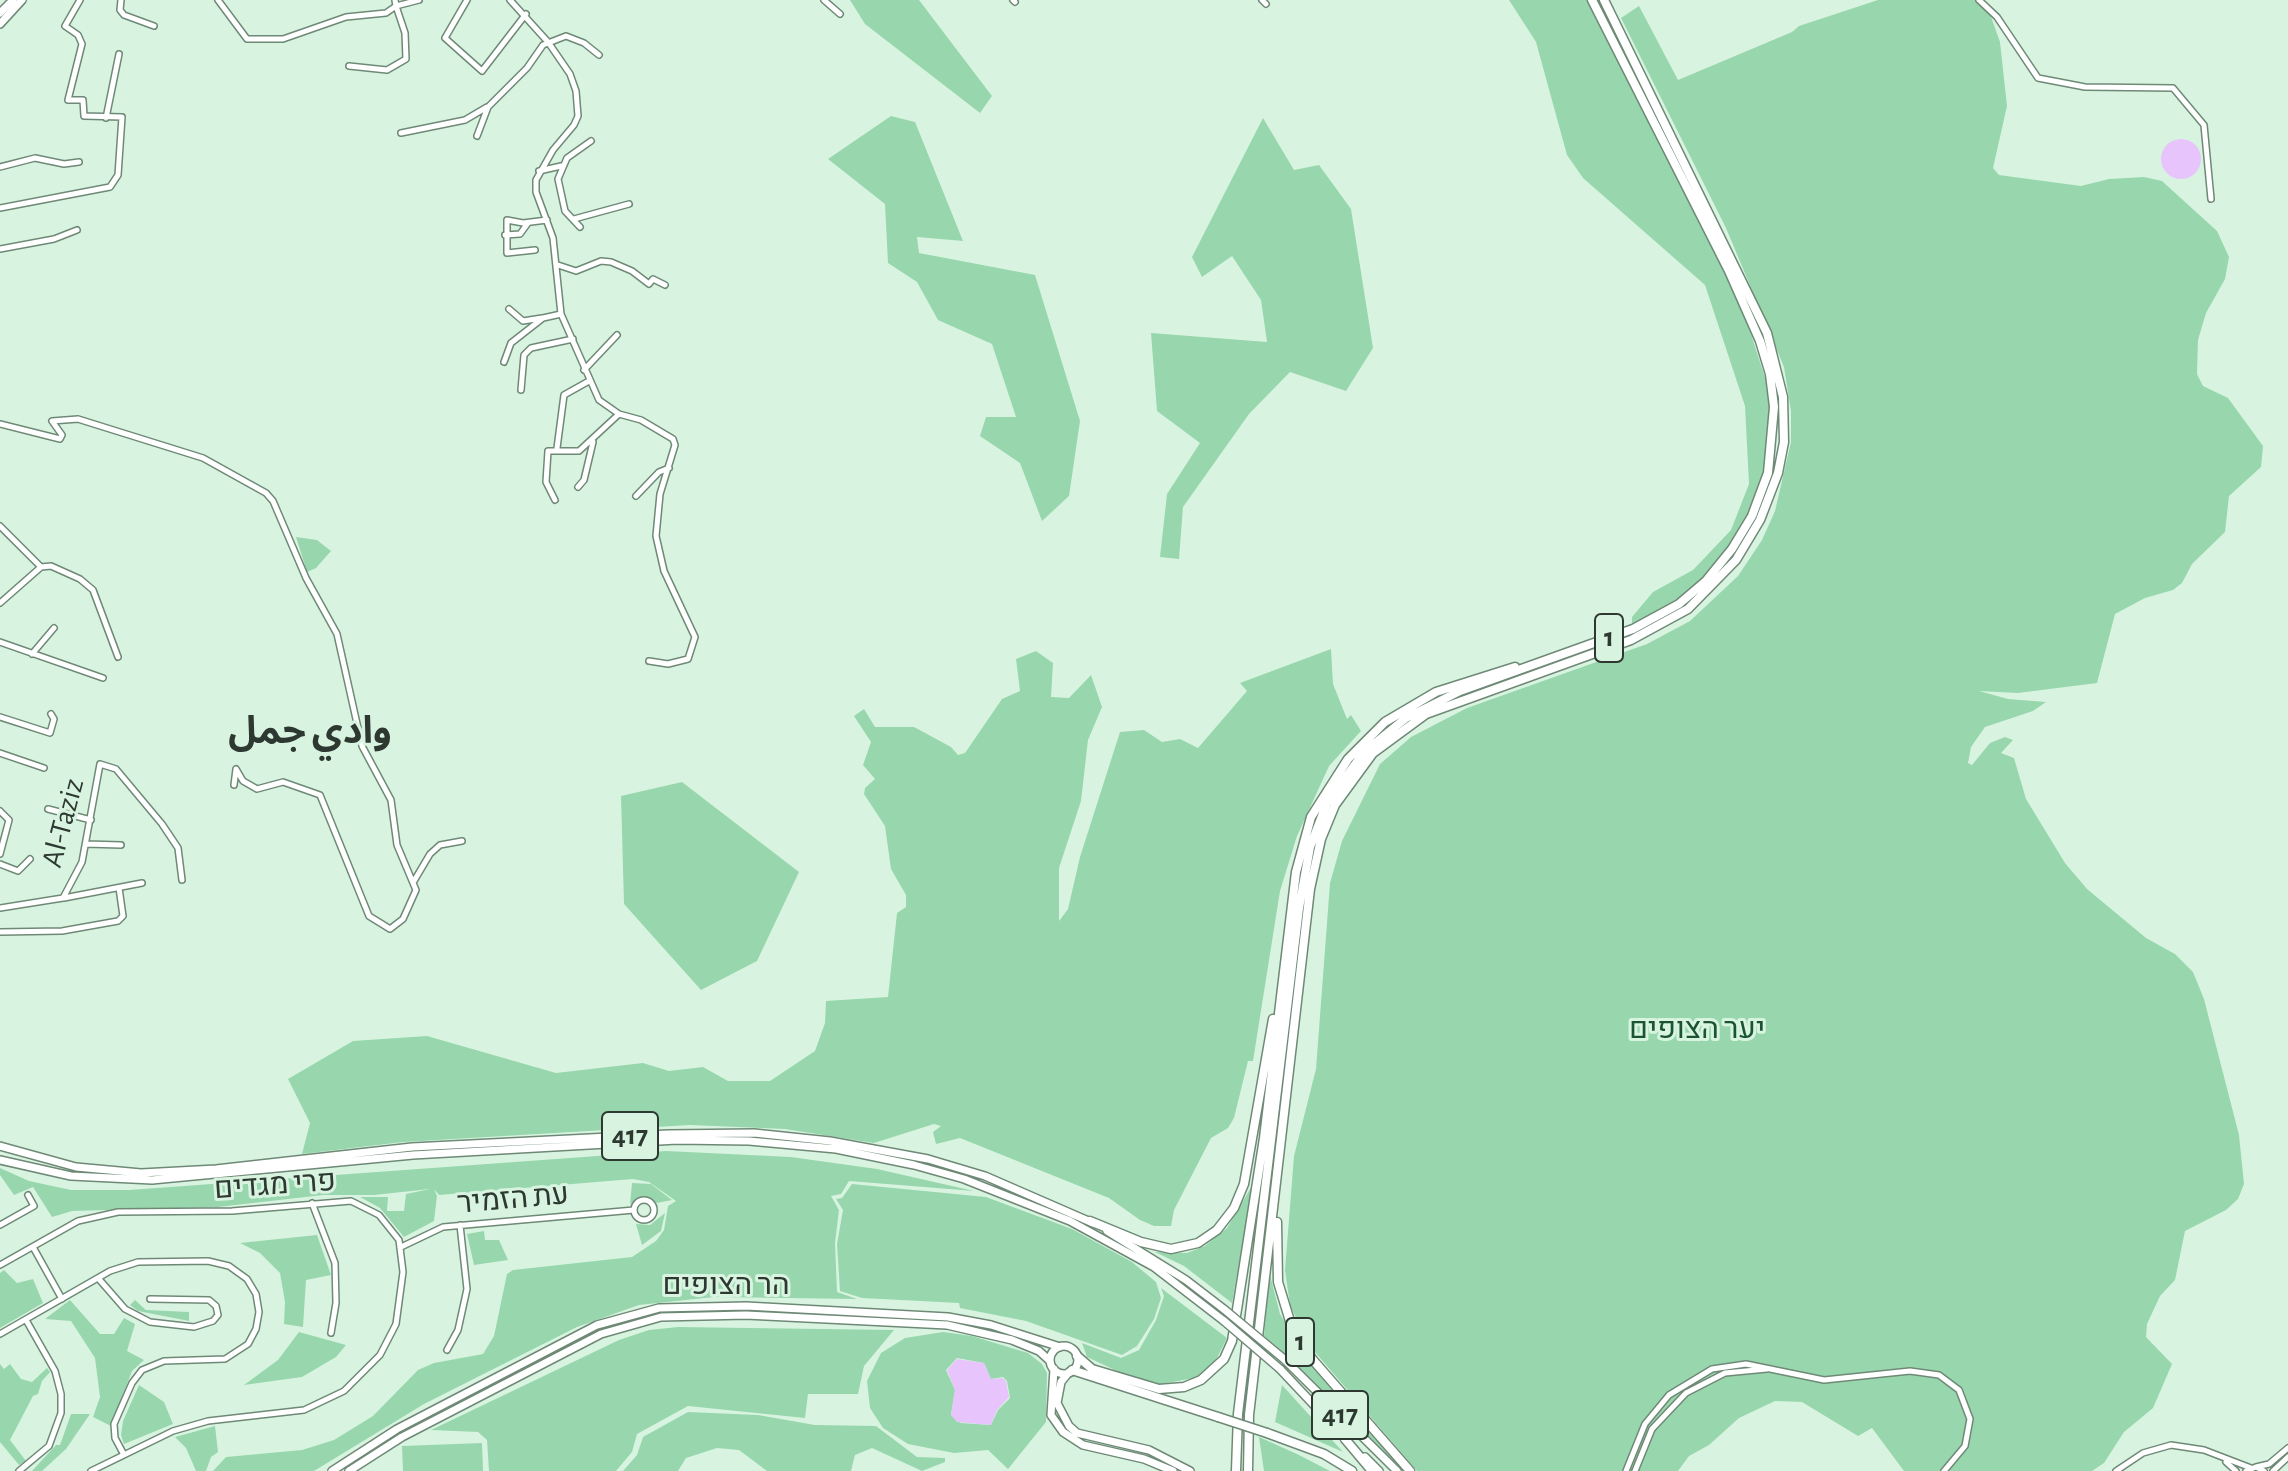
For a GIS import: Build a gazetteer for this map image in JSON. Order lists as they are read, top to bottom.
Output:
{
  "streets": {
    "highway": ["1"],
    "main road": ["417", "הר הצופים"],
    "street": ["Al-Taziz", "פרי מגדים", "עת הזמיר"]
  },
  "crossings": [
    ["פרי מגדים", "עת הזמיר"]
  ],
  "districts": ["وادي جمل"],
  "parks": ["יער הצופים"]
}
